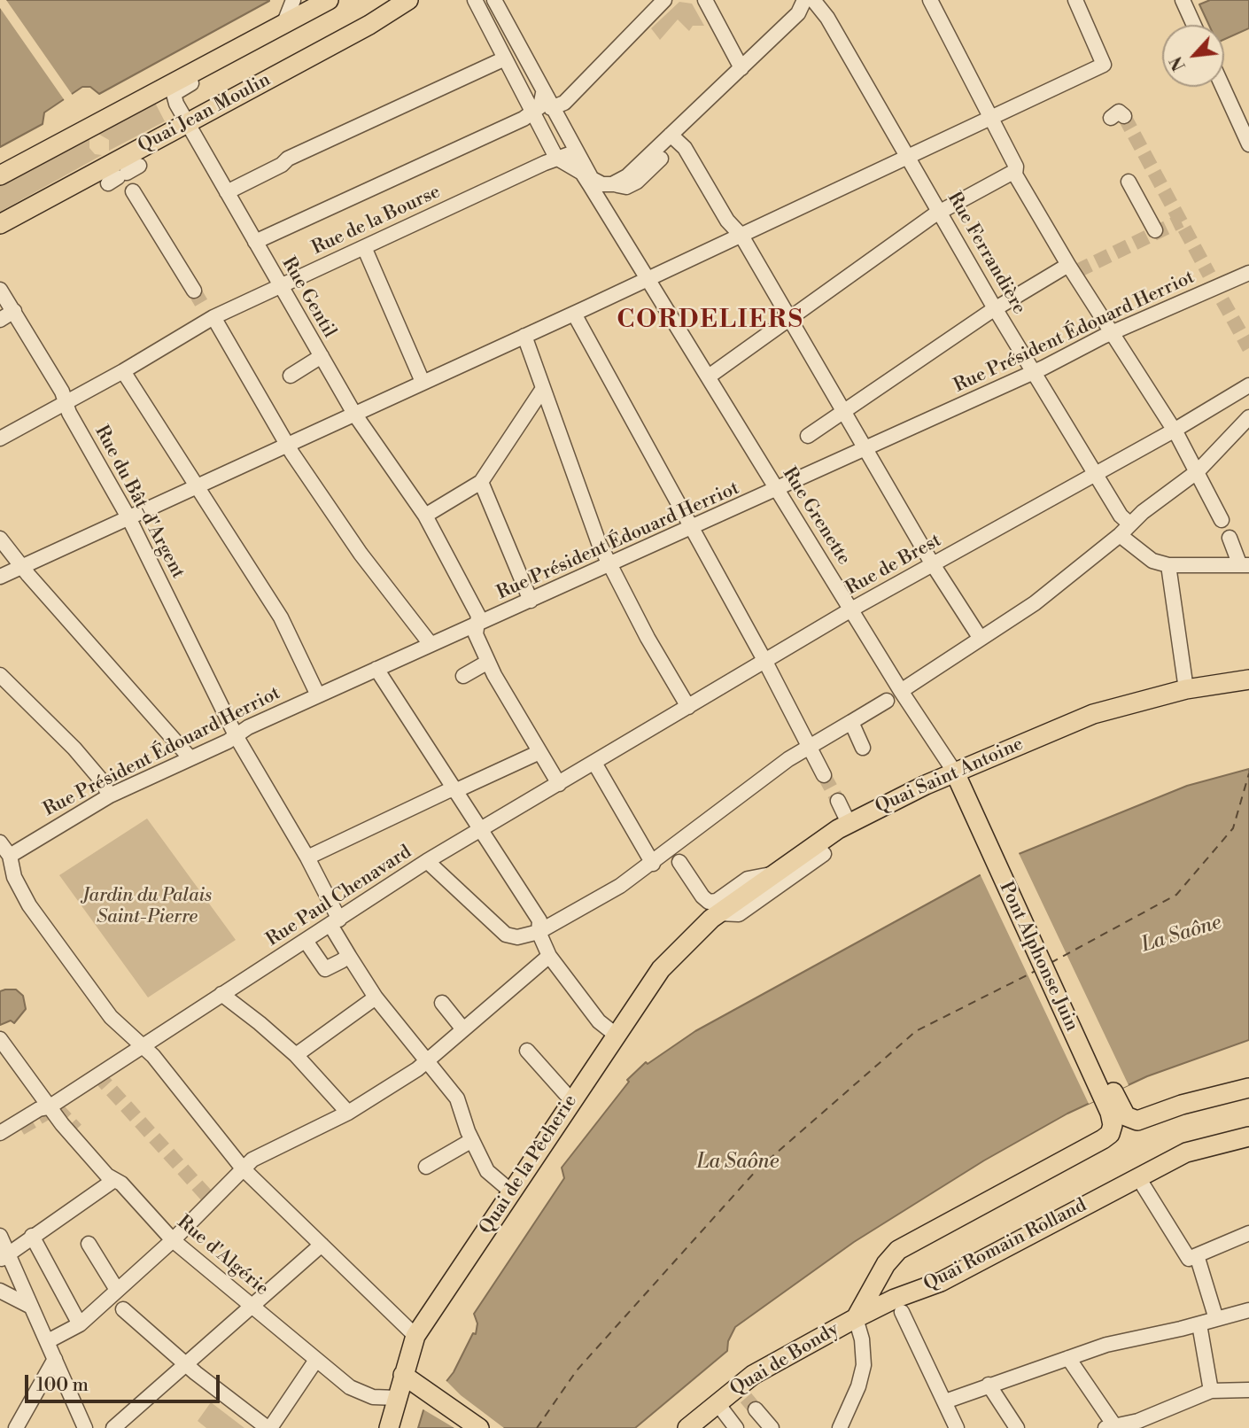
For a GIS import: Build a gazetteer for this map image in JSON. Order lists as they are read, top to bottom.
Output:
{
  "streets": {
    "main road": [
      "Quai Jean Moulin",
      "Quai Saint Antoine",
      "Pont Alphonse Juin",
      "Quai de la Pêcherie",
      "Quai Romain Rolland",
      "Quai de Bondy"
    ],
    "street": [
      "Rue de la Bourse",
      "Rue Ferrandière",
      "Rue Gentil",
      "Rue Président Édouard Herriot",
      "Rue du Bât-d'Argent",
      "Rue Grenette",
      "Rue de Brest",
      "Rue Paul Chenavard",
      "Rue d'Algérie"
    ]
  },
  "crossings": [
    ["Quai Jean Moulin", "Rue Gentil"],
    ["Rue de la Bourse", "Rue Gentil"],
    ["Rue de la Bourse", "Rue du Bât-d'Argent"],
    ["Rue de la Bourse", "Rue Grenette"],
    ["Rue Ferrandière", "Rue Président Édouard Herriot"],
    ["Rue Ferrandière", "Rue de Brest"],
    ["Rue Gentil", "Rue Président Édouard Herriot"],
    ["Rue Gentil", "Rue de Brest"],
    ["Rue Gentil", "Rue Paul Chenavard"],
    ["Rue Président Édouard Herriot", "Rue du Bât-d'Argent"],
    ["Rue Président Édouard Herriot", "Rue Grenette"],
    ["Rue du Bât-d'Argent", "Rue Paul Chenavard"],
    ["Rue du Bât-d'Argent", "Quai de la Pêcherie"],
    ["Rue Grenette", "Rue de Brest"],
    ["Rue Grenette", "Quai Saint Antoine"],
    ["Rue Grenette", "Pont Alphonse Juin"],
    ["Rue de Brest", "Rue Paul Chenavard"],
    ["Quai Saint Antoine", "Pont Alphonse Juin"],
    ["Quai Saint Antoine", "Quai de la Pêcherie"],
    ["Rue Paul Chenavard", "Rue d'Algérie"],
    ["Quai de la Pêcherie", "Rue d'Algérie"],
    ["Quai Romain Rolland", "Quai de Bondy"]
  ],
  "districts": ["CORDELIERS"],
  "water": ["La Saône"],
  "parks": ["Jardin du Palais Saint-Pierre"],
  "scale_bar": "100 m",
  "north": "bottom left"
}
